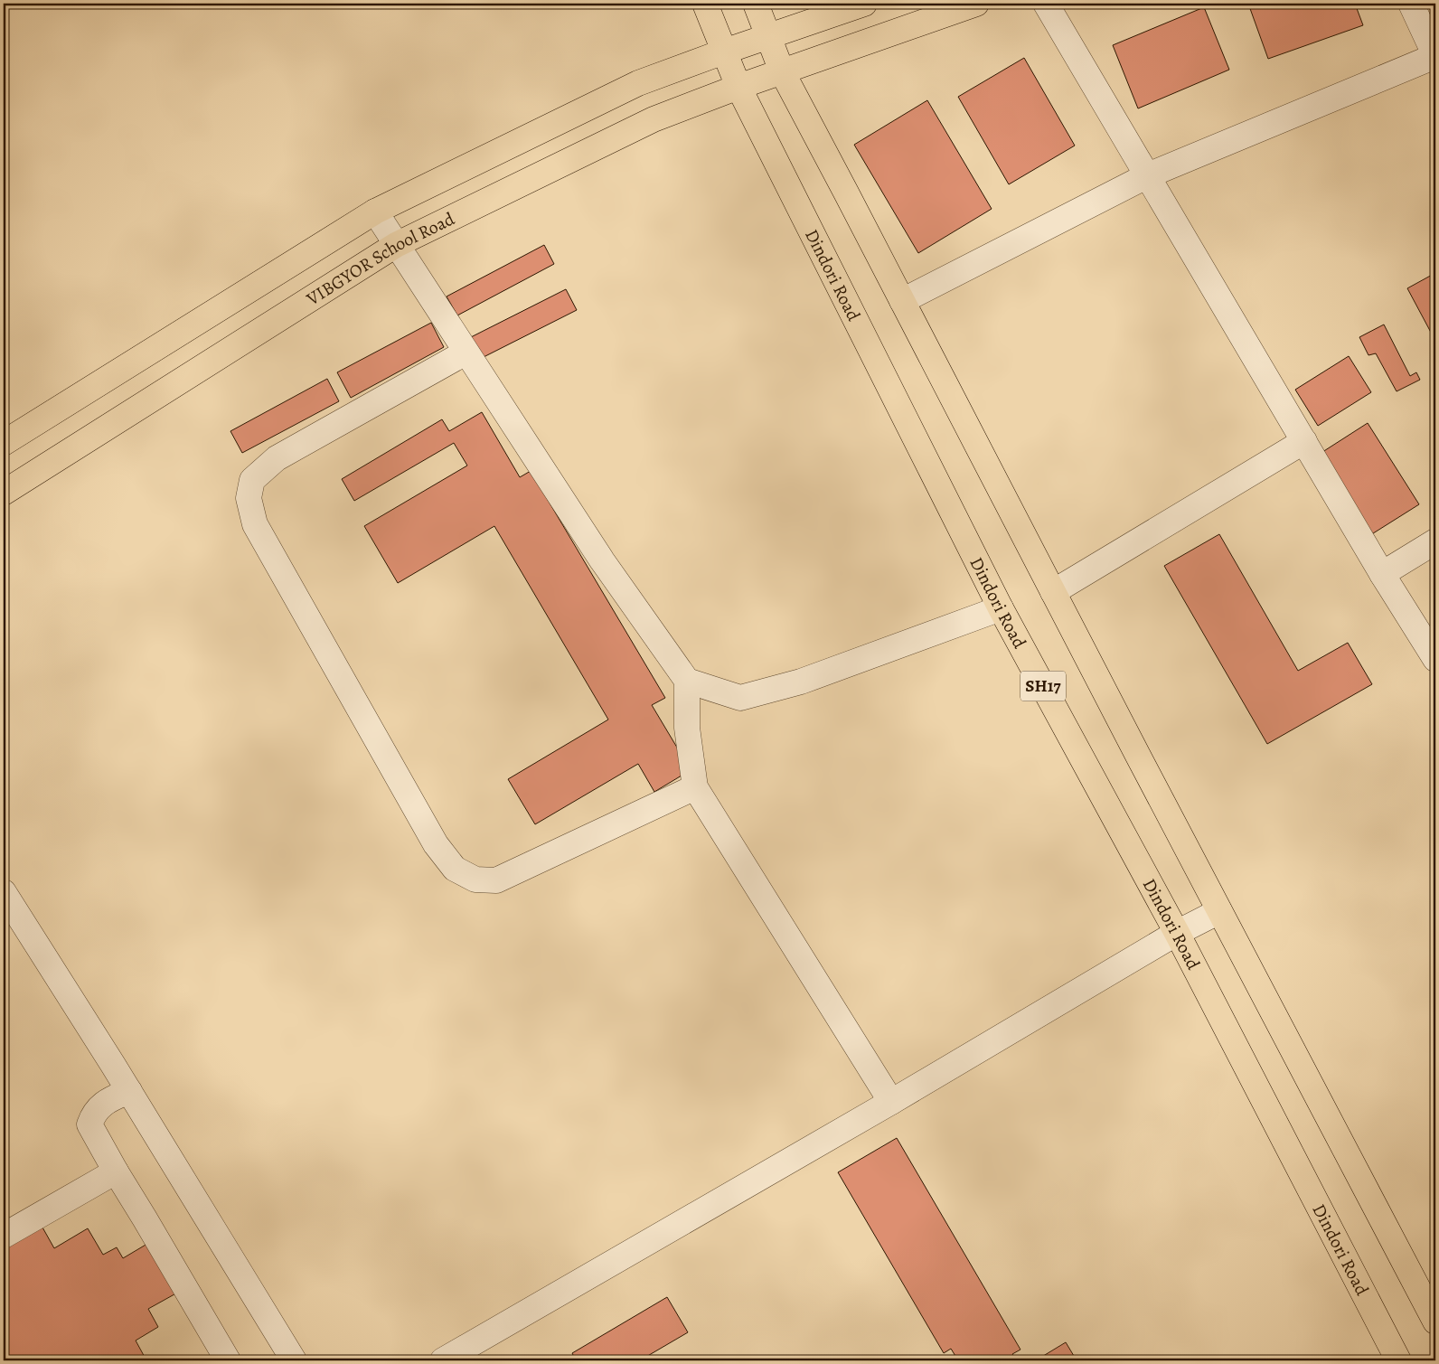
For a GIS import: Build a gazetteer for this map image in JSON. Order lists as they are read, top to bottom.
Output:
{
  "streets": {
    "main road": ["VIBGYOR School Road", "Dindori Road", "SH17"]
  },
  "crossings": [
    ["VIBGYOR School Road", "Dindori Road"]
  ]
}
